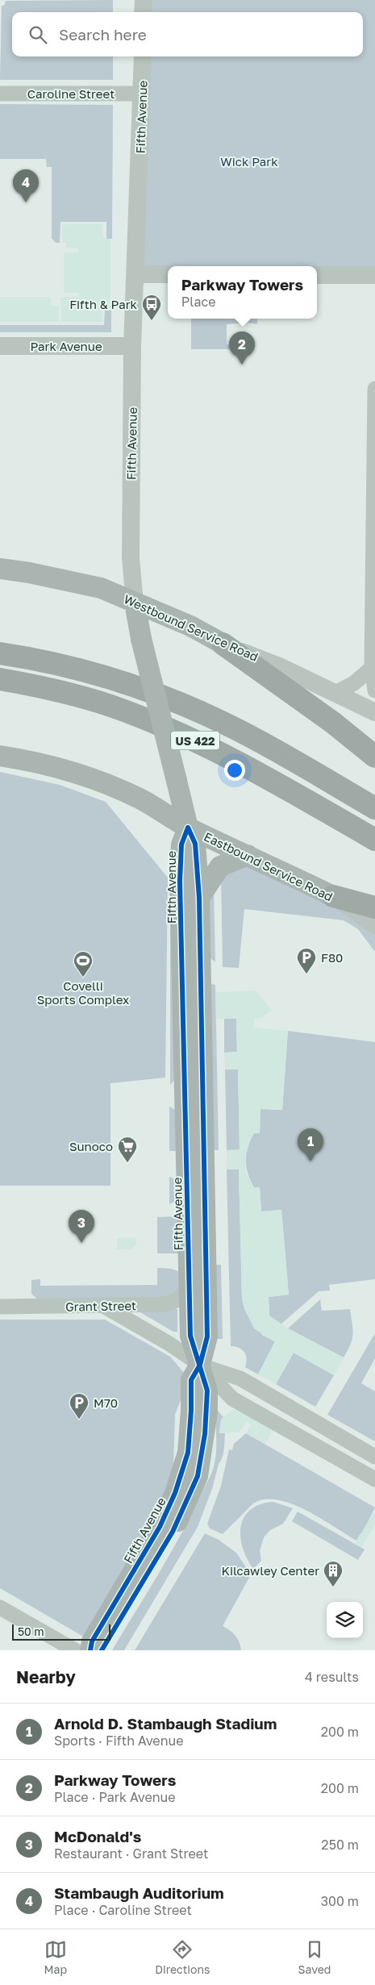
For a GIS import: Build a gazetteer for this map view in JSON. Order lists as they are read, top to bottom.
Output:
{
  "streets": {
    "highway": ["US 422"],
    "main road": ["Fifth Avenue", "Westbound Service Road", "Eastbound Service Road"],
    "street": ["Caroline Street", "Park Avenue", "Grant Street"]
  },
  "crossings": [
    ["Caroline Street", "Fifth Avenue"],
    ["Fifth Avenue", "Park Avenue"],
    ["Fifth Avenue", "Westbound Service Road"],
    ["Fifth Avenue", "Eastbound Service Road"],
    ["Fifth Avenue", "Grant Street"]
  ],
  "parks": ["Wick Park"],
  "places": {
    "bus stop": ["Fifth & Park"],
    "parking": ["F80", "M70"],
    "sports": ["Covelli Sports Complex"],
    "supermarket": ["Sunoco"],
    "building": ["Kilcawley Center"]
  },
  "scale_bar": "50 m",
  "page": {
    "search": "Search here",
    "pins": [
      "4",
      "2",
      "1",
      "3"
    ],
    "popup": ["Parkway Towers", "Place"],
    "scale": "50 m",
    "heading": ["Nearby", "4 results"],
    "list": [
      {
        "mark": "1",
        "name": "Arnold D. Stambaugh Stadium",
        "note": "Sports · Fifth Avenue",
        "value": "200 m"
      },
      {
        "mark": "2",
        "name": "Parkway Towers",
        "note": "Place · Park Avenue",
        "value": "200 m"
      },
      {
        "mark": "3",
        "name": "McDonald's",
        "note": "Restaurant · Grant Street",
        "value": "250 m"
      },
      {
        "mark": "4",
        "name": "Stambaugh Auditorium",
        "note": "Place · Caroline Street",
        "value": "300 m"
      }
    ],
    "nav": ["Map", "Directions", "Saved"]
  }
}
